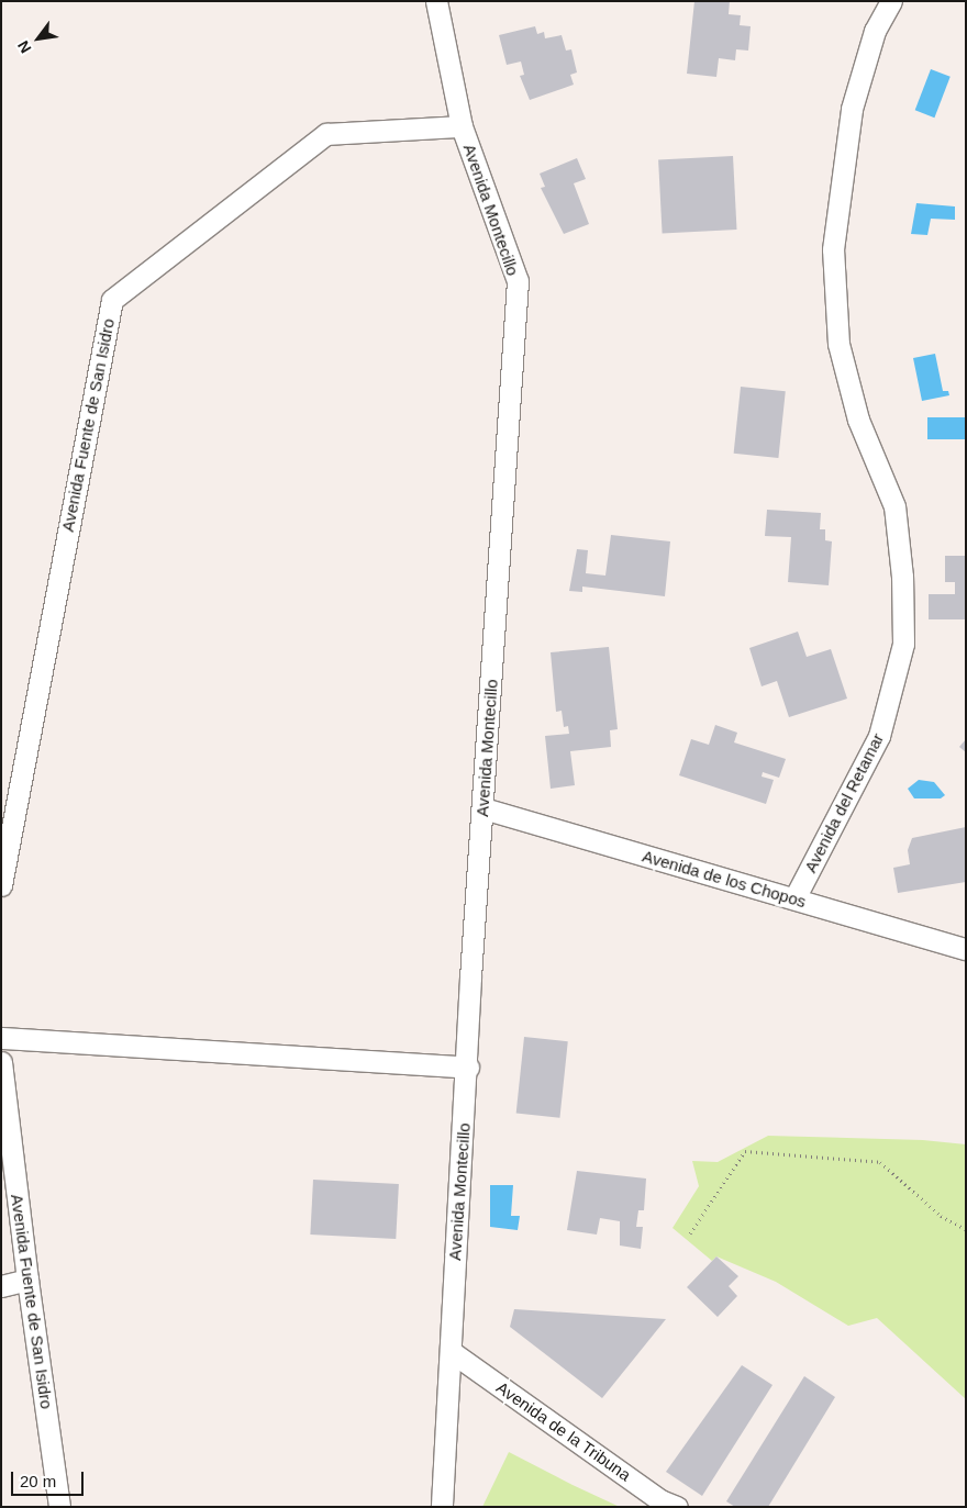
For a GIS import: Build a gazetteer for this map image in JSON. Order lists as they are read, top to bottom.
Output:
{
  "streets": {
    "street": [
      "Avenida Montecillo",
      "Avenida Fuente de San Isidro",
      "Avenida del Retamar",
      "Avenida de los Chopos",
      "Avenida de la Tribuna"
    ]
  },
  "crossings": [
    ["Avenida Montecillo", "Avenida Fuente de San Isidro"],
    ["Avenida Montecillo", "Avenida de los Chopos"],
    ["Avenida Montecillo", "Avenida de la Tribuna"],
    ["Avenida del Retamar", "Avenida de los Chopos"]
  ],
  "scale_bar": "20 m",
  "north": "bottom left"
}
